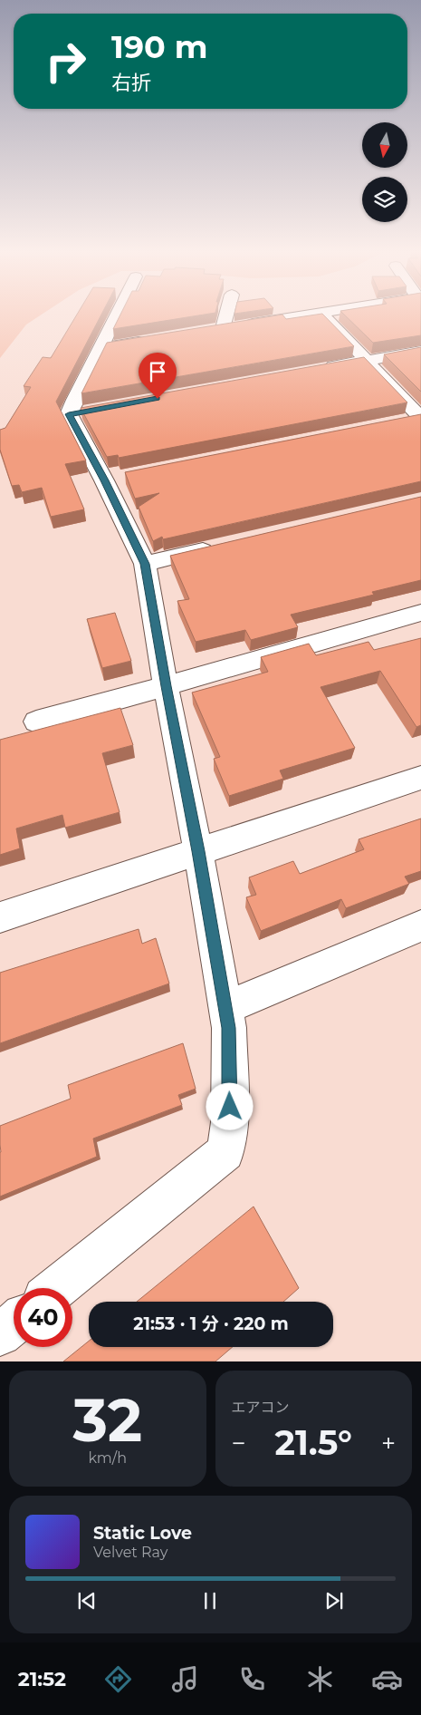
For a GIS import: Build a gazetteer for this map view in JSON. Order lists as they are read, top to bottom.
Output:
{
  "north": "bottom",
  "page": {
    "turn": ["190 m", "右折"],
    "limit": "40",
    "trip": "21:53 · 1 分 · 220 m",
    "tile": [
      ["32", "km/h"],
      "エアコン"
    ],
    "heat": ["−", "21.5°", "+"],
    "song": ["Static Love", "Velvet Ray"],
    "tabs": "21:52"
  }
}
